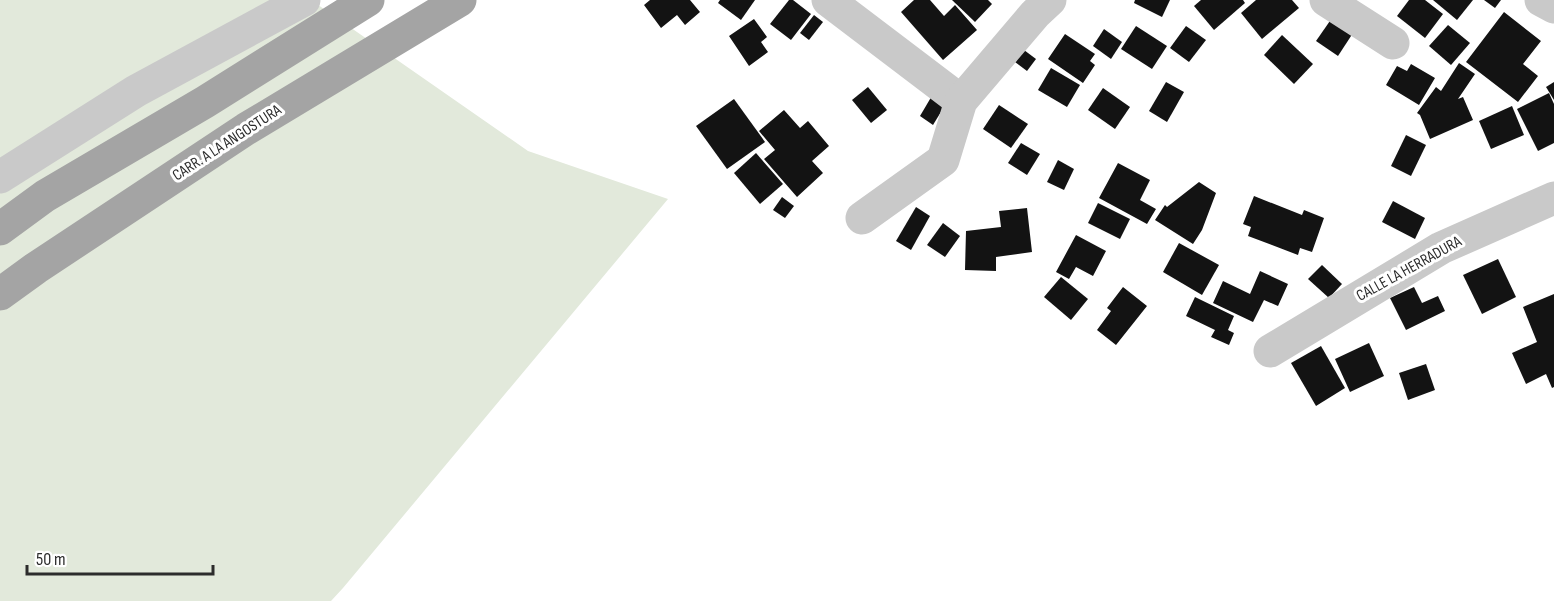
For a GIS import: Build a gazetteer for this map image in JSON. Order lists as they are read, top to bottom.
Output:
{
  "streets": {
    "main road": ["CARR. A LA ANGOSTURA"],
    "street": ["CALLE LA HERRADURA"]
  },
  "scale_bar": "50 m"
}
